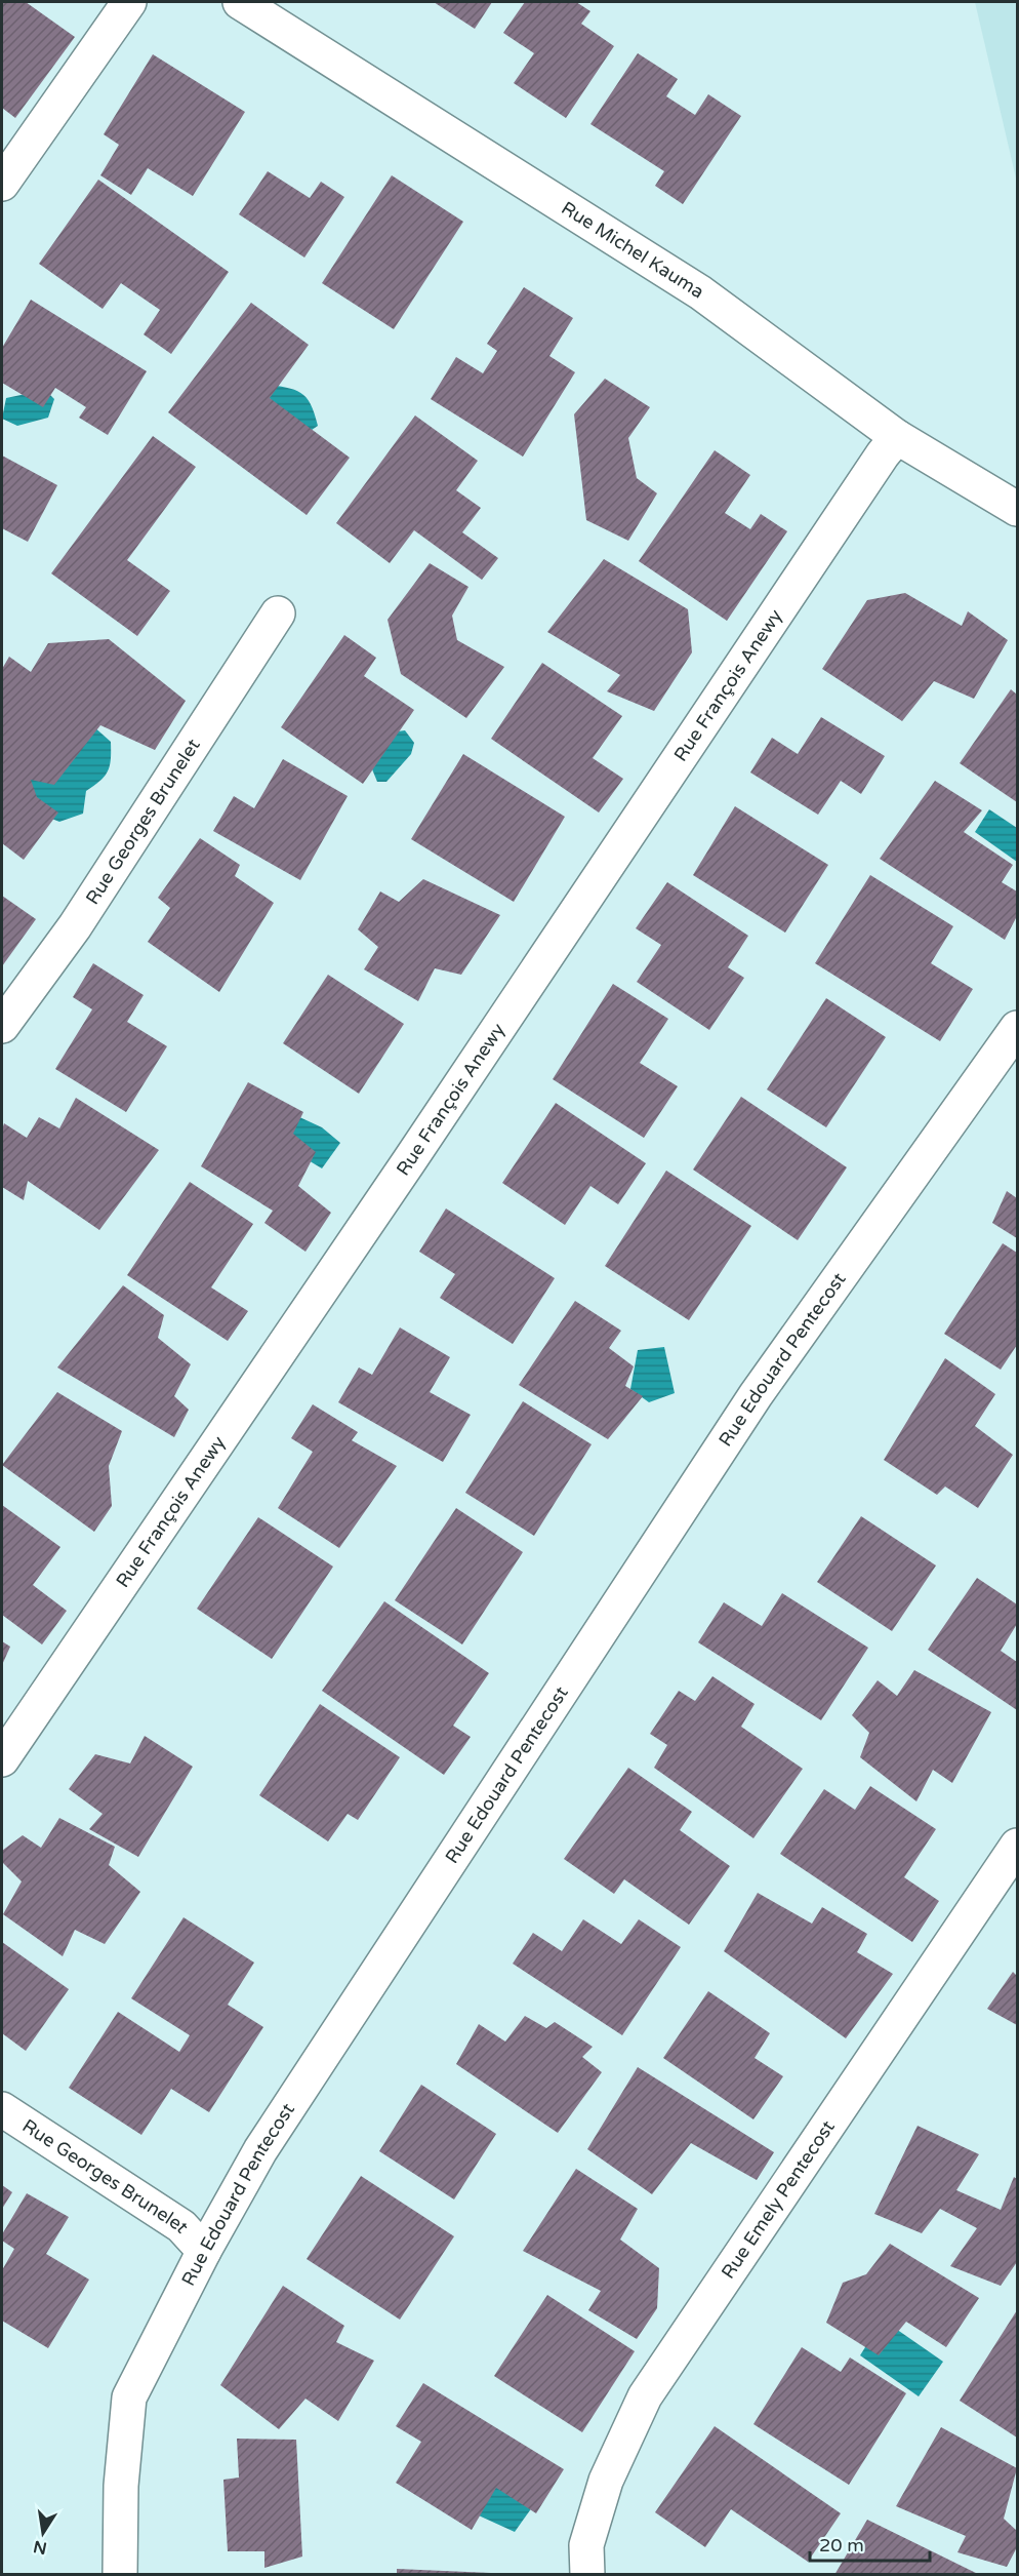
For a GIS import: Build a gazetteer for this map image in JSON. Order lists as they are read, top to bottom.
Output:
{
  "streets": {
    "street": [
      "Rue Michel Kauma",
      "Rue François Anewy",
      "Rue Georges Brunelet",
      "Rue Edouard Pentecost",
      "Rue Emely Pentecost"
    ]
  },
  "crossings": [
    ["Rue Michel Kauma", "Rue François Anewy"],
    ["Rue Georges Brunelet", "Rue Edouard Pentecost"]
  ],
  "scale_bar": "20 m",
  "north": "bottom"
}
